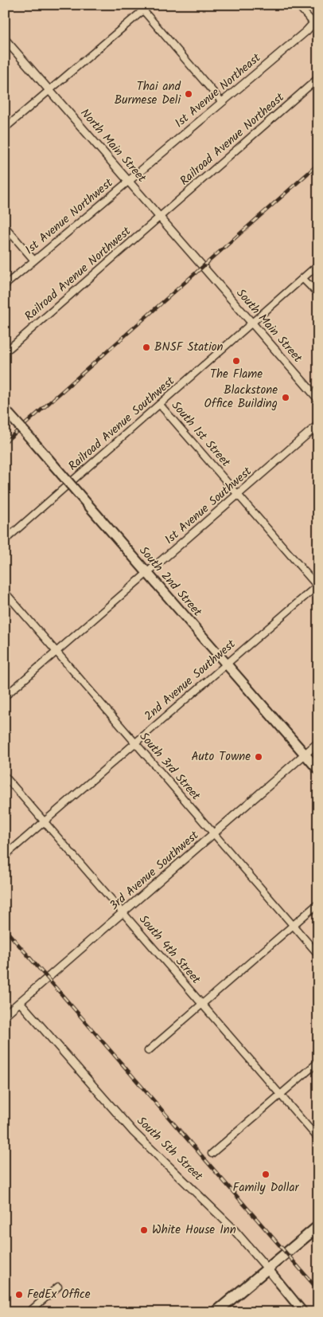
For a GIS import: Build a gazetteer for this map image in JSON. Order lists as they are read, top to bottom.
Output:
{
  "streets": {
    "main road": ["South 2nd Street", "South 5th Street"],
    "street": [
      "1st Avenue Northeast",
      "Railroad Avenue Northeast",
      "North Main Street",
      "1st Avenue Northwest",
      "Railroad Avenue Northwest",
      "South Main Street",
      "Railroad Avenue Southwest",
      "South 1st Street",
      "1st Avenue Southwest",
      "2nd Avenue Southwest",
      "South 3rd Street",
      "3rd Avenue Southwest",
      "South 4th Street"
    ]
  },
  "crossings": [
    ["1st Avenue Northeast", "North Main Street"],
    ["1st Avenue Northeast", "1st Avenue Northwest"],
    ["Railroad Avenue Northeast", "North Main Street"],
    ["Railroad Avenue Northeast", "Railroad Avenue Northwest"],
    ["North Main Street", "1st Avenue Northwest"],
    ["North Main Street", "Railroad Avenue Northwest"],
    ["North Main Street", "South Main Street"],
    ["South Main Street", "Railroad Avenue Southwest"],
    ["Railroad Avenue Southwest", "South 1st Street"],
    ["South 1st Street", "1st Avenue Southwest"],
    ["South 1st Street", "2nd Avenue Southwest"],
    ["1st Avenue Southwest", "South 2nd Street"],
    ["1st Avenue Southwest", "South 3rd Street"],
    ["South 2nd Street", "2nd Avenue Southwest"],
    ["South 2nd Street", "3rd Avenue Southwest"],
    ["2nd Avenue Southwest", "South 3rd Street"],
    ["2nd Avenue Southwest", "South 4th Street"],
    ["South 3rd Street", "3rd Avenue Southwest"],
    ["3rd Avenue Southwest", "South 4th Street"],
    ["3rd Avenue Southwest", "South 5th Street"]
  ],
  "places": [
    "Thai and Burmese Deli",
    "BNSF Station",
    "The Flame",
    "Blackstone Office Building",
    "Auto Towne",
    "Family Dollar",
    "White House Inn",
    "FedEx Office"
  ]
}
